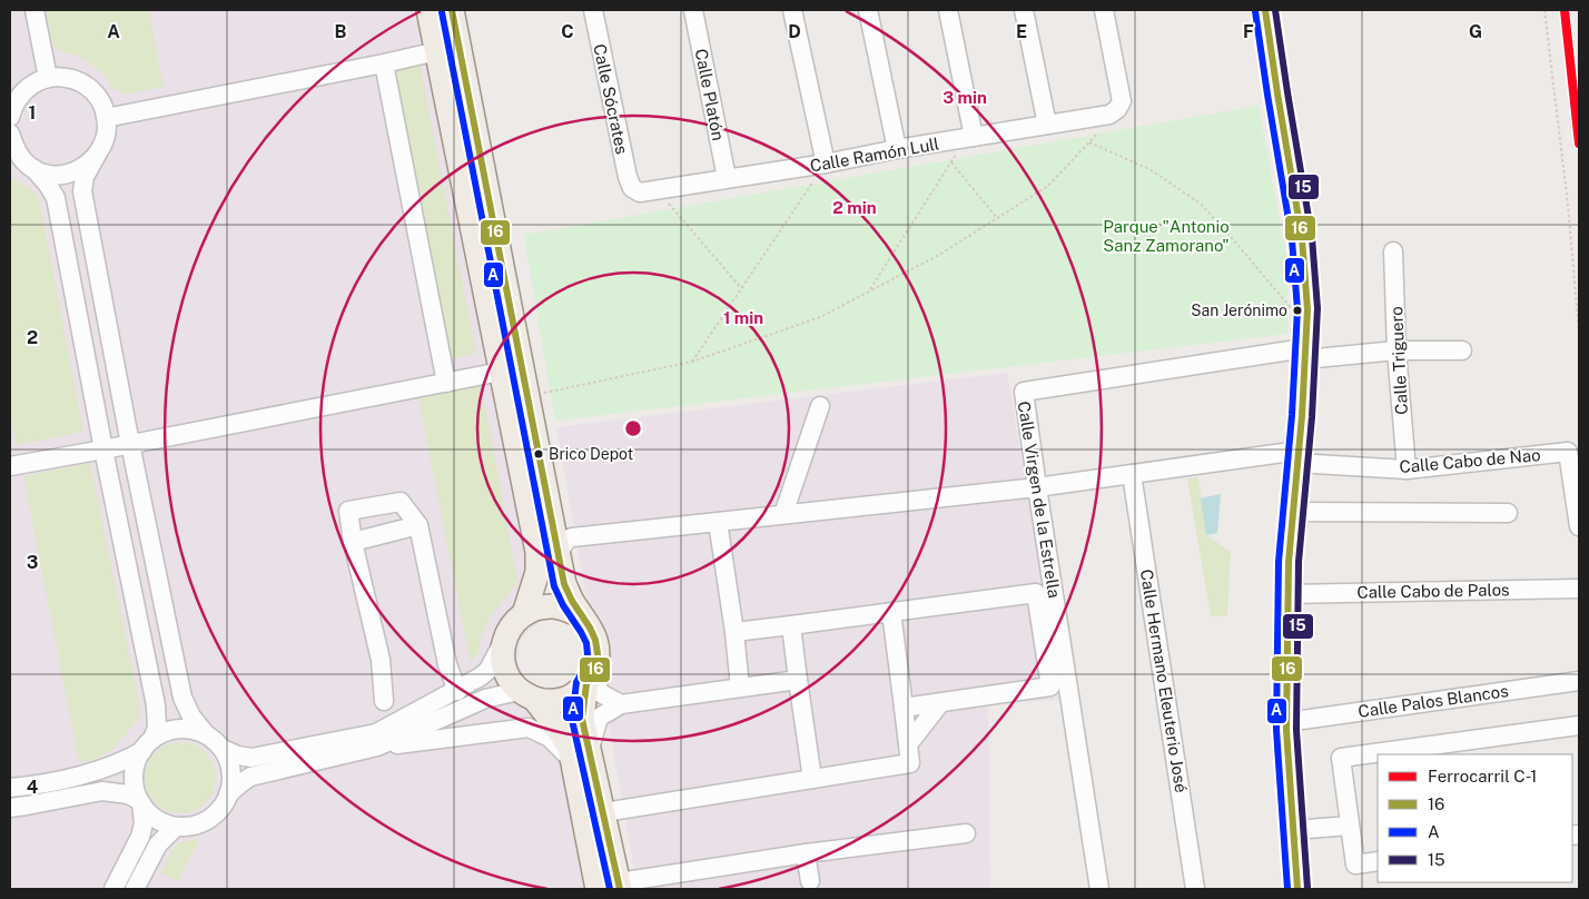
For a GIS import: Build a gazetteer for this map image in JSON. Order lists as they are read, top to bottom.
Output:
{
  "streets": {
    "street": [
      "Calle Platón",
      "Calle Sócrates",
      "Calle Ramón Lull",
      "Calle Triguero",
      "Calle Cabo de Nao",
      "Calle Virgen de la Estrella",
      "Calle Cabo de Palos",
      "Calle Hermano Eleuterio José",
      "Calle Palos Blancos"
    ]
  },
  "crossings": [
    ["Calle Platón", "Calle Ramón Lull"],
    ["Calle Sócrates", "Calle Ramón Lull"],
    ["Calle Triguero", "Calle Cabo de Nao"],
    ["Calle Cabo de Nao", "Calle Virgen de la Estrella"],
    ["Calle Cabo de Nao", "Calle Hermano Eleuterio José"]
  ],
  "parks": ["Parque \"Antonio Sanz Zamorano\""],
  "places": ["San Jerónimo", "Brico Depot"],
  "lines": [
    "rail line C-1",
    "transit line 16",
    "transit line 15",
    "transit line A"
  ],
  "legend": [
    "Ferrocarril C-1",
    "16",
    "A",
    "15"
  ],
  "grid": {
    "columns": [
      "A",
      "B",
      "C",
      "D",
      "E",
      "F",
      "G"
    ],
    "rows": [
      "1",
      "2",
      "3",
      "4"
    ]
  },
  "rings": ["3 min", "2 min", "1 min"]
}
